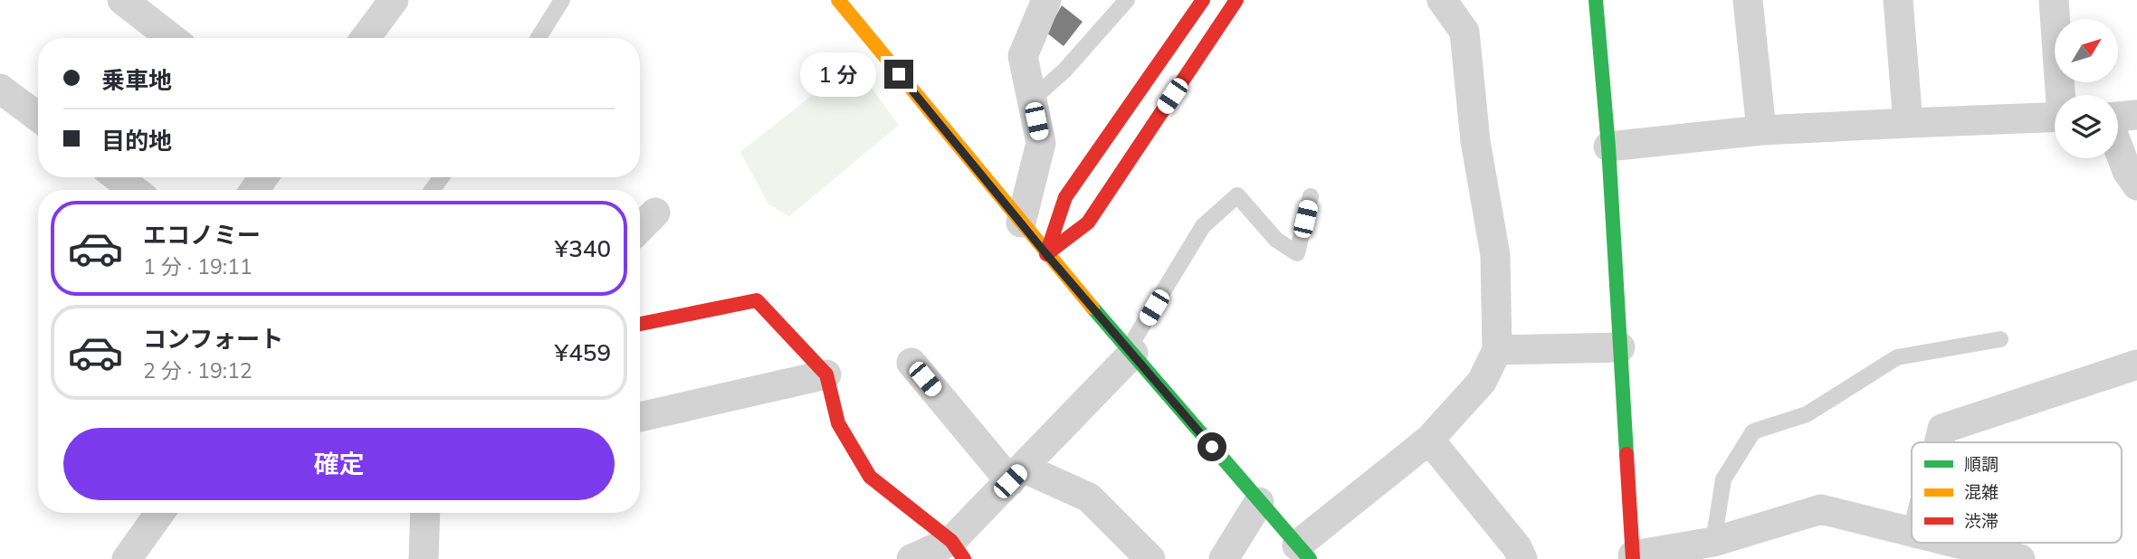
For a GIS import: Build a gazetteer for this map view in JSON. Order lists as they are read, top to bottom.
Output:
{
  "legend": ["順調", "混雑", "渋滞"],
  "north": "top right",
  "page": {
    "banner": ["乗車地", "目的地"],
    "bubble": "1 分",
    "list": [
      {
        "name": "エコノミー",
        "note": "1 分 · 19:11",
        "value": "¥340"
      },
      {
        "name": "コンフォート",
        "note": "2 分 · 19:12",
        "value": "¥459"
      }
    ],
    "buttons": "確定"
  }
}
